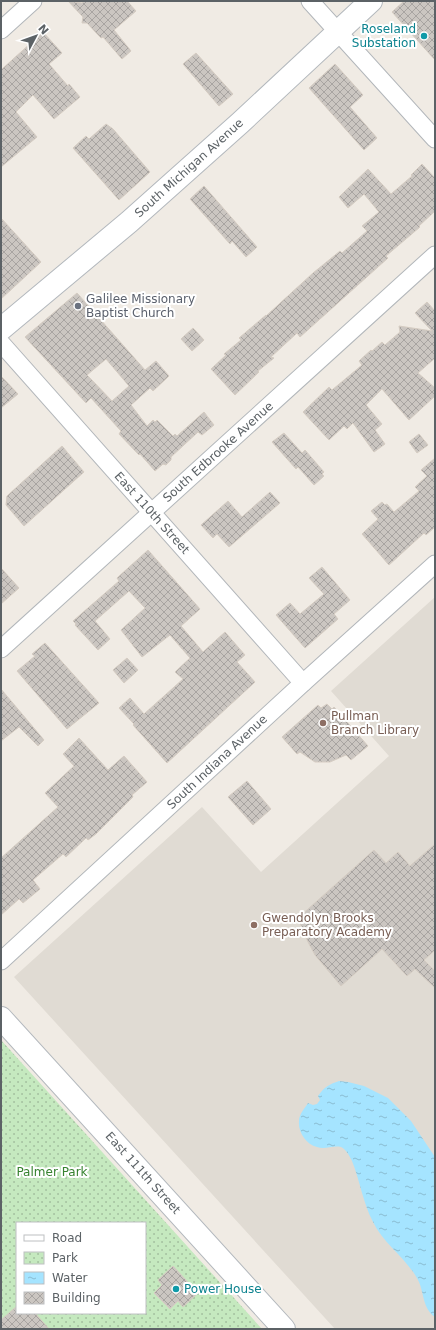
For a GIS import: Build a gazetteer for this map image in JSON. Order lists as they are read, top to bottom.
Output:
{
  "streets": {
    "main road": ["South Michigan Avenue", "East 111th Street"],
    "street": ["South Edbrooke Avenue", "East 110th Street", "South Indiana Avenue"]
  },
  "crossings": [
    ["South Edbrooke Avenue", "East 110th Street"],
    ["East 110th Street", "South Indiana Avenue"]
  ],
  "parks": ["Palmer Park"],
  "places": [
    "Roseland Substation",
    "Galilee Missionary Baptist Church",
    "Pullman Branch Library",
    "Gwendolyn Brooks Preparatory Academy",
    "Power House"
  ],
  "legend": [
    "Road",
    "Park",
    "Water",
    "Building"
  ],
  "north": "top right"
}
